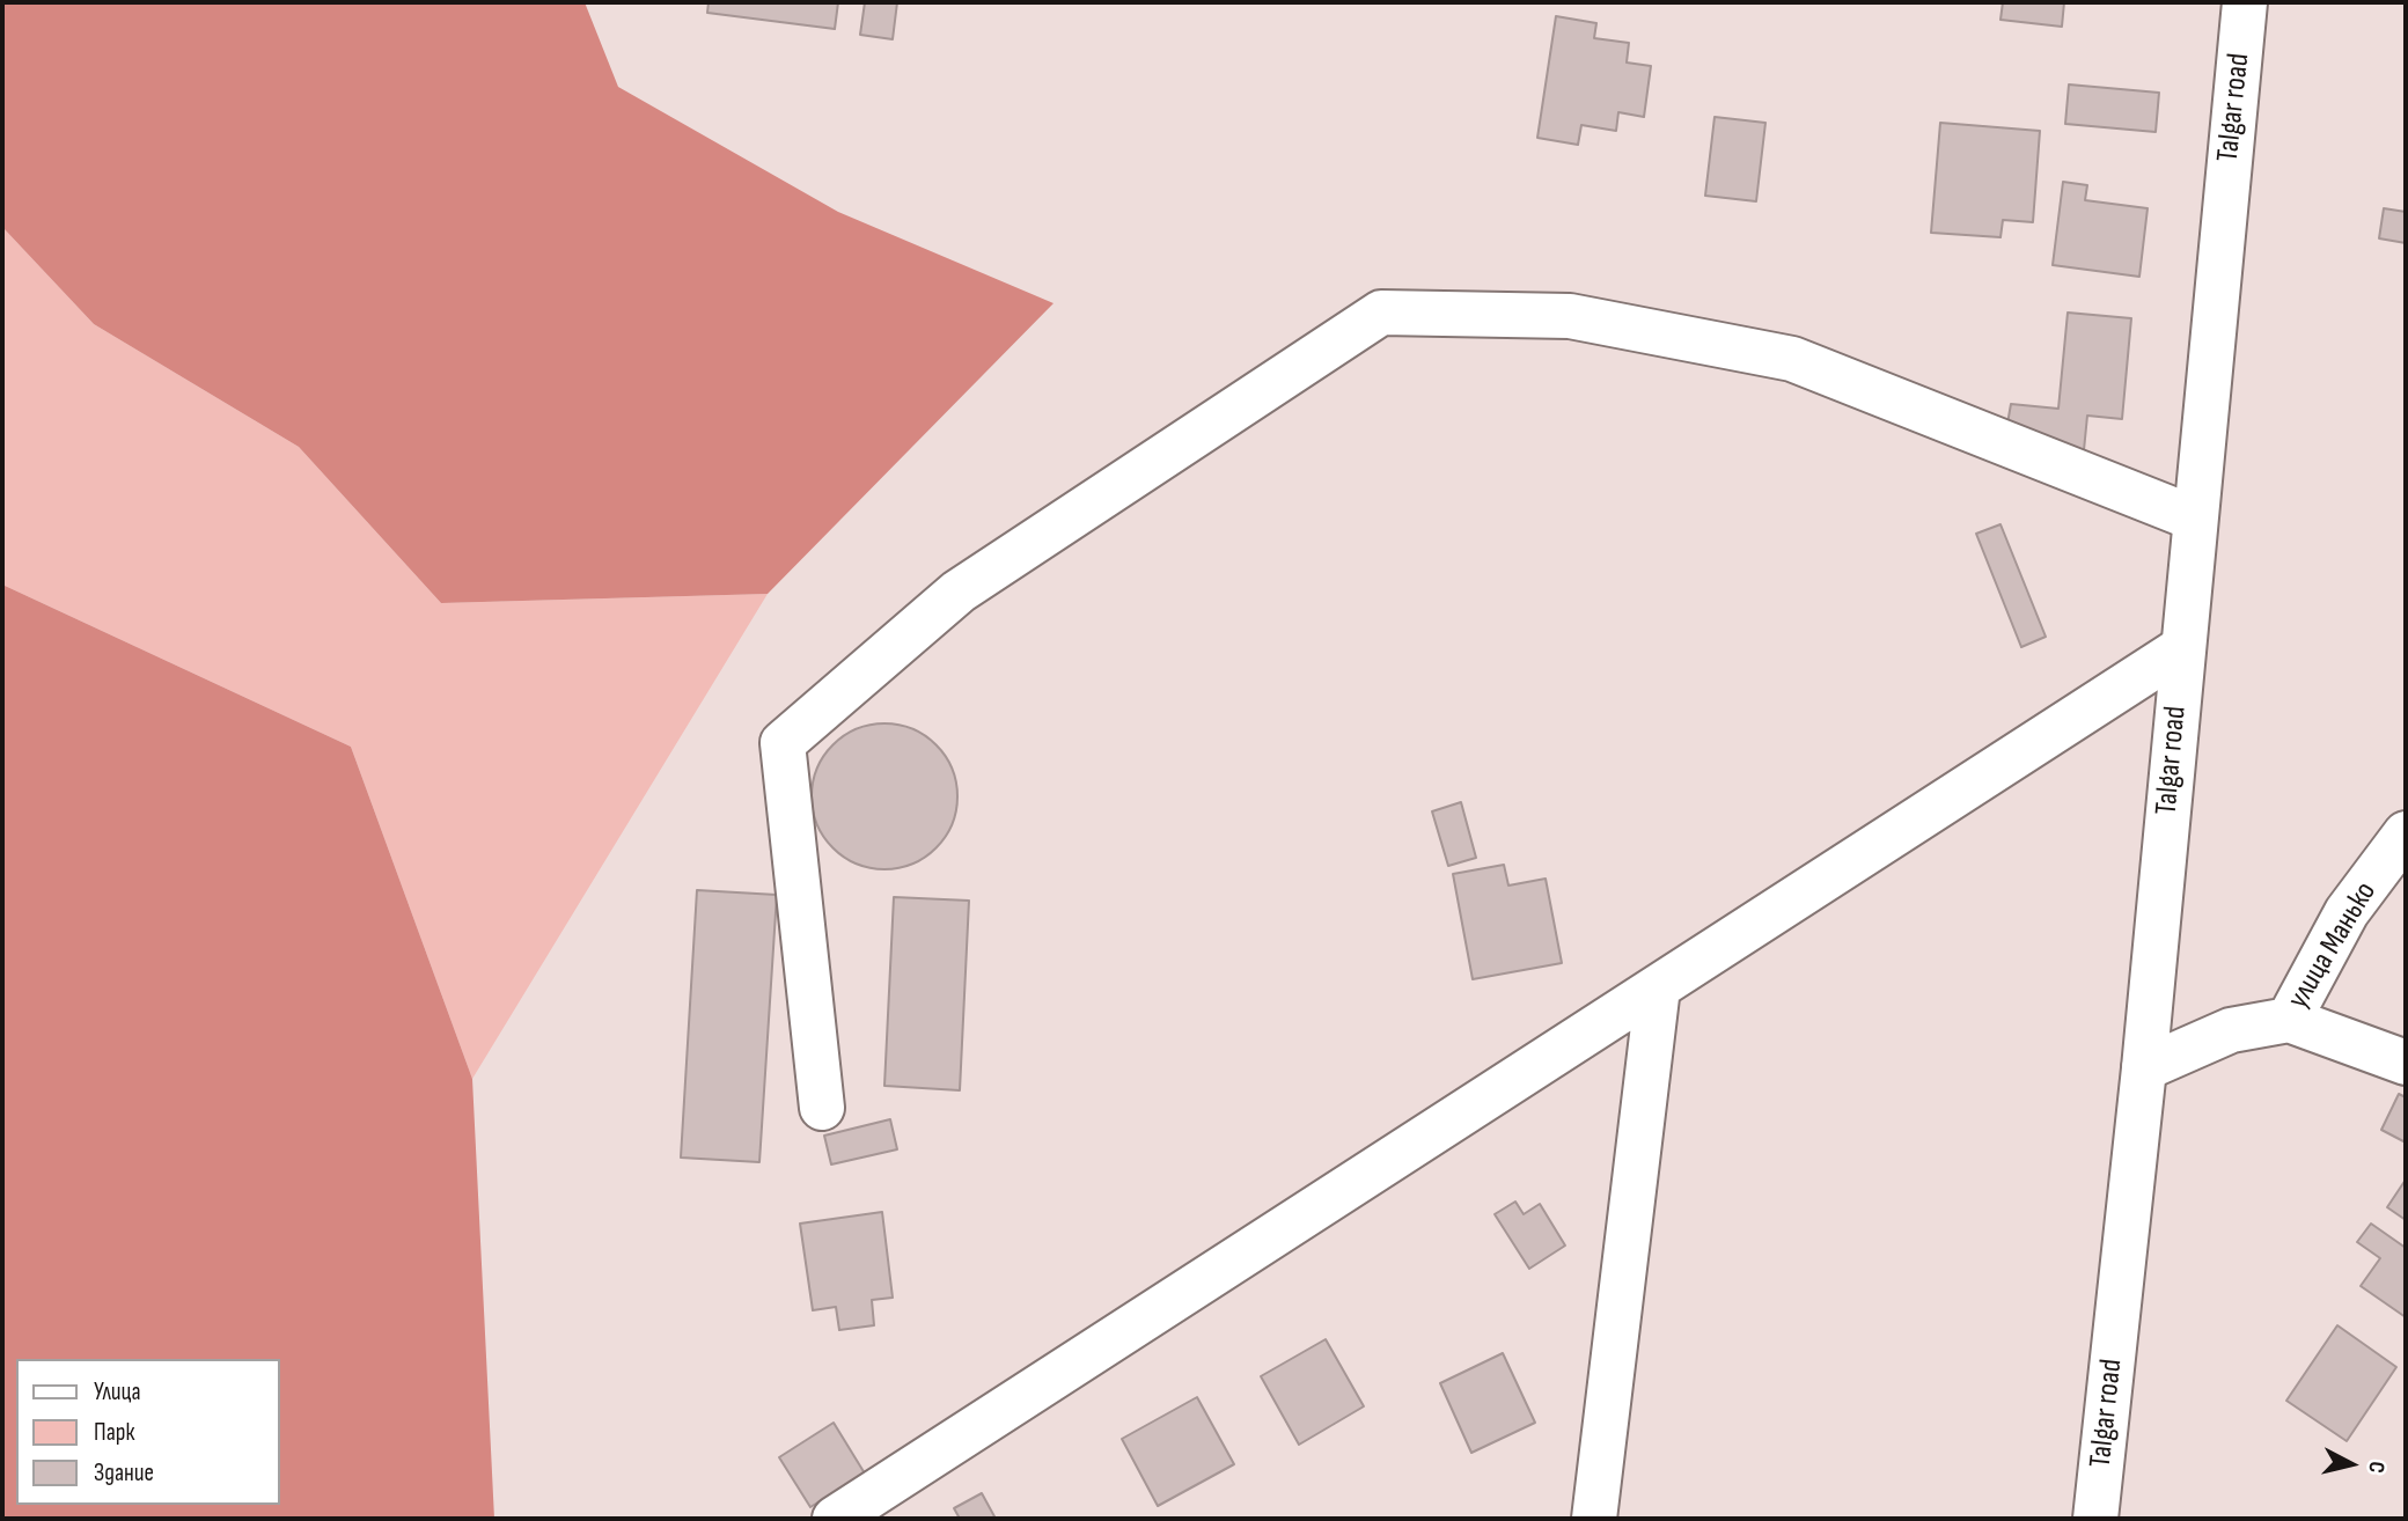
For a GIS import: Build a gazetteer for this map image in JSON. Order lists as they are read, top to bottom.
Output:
{
  "streets": {
    "street": ["Talgar road", "улица Манько"]
  },
  "legend": ["Улица", "Парк", "Здание"],
  "north": "right"
}
